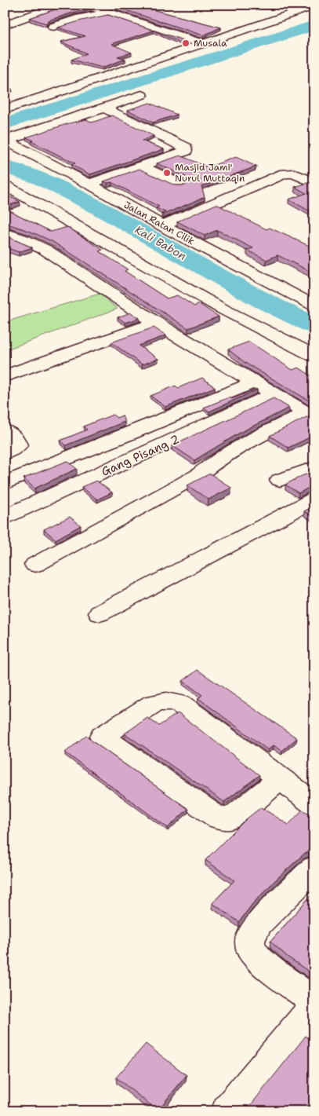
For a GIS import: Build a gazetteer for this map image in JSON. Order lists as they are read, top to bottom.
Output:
{
  "streets": {
    "street": ["Jalan Ratan Cilik", "Gang Pisang 2"]
  },
  "water": ["Kali Babon"],
  "places": ["Musala", "Masjid Jami' Nurul Muttaqin"]
}
